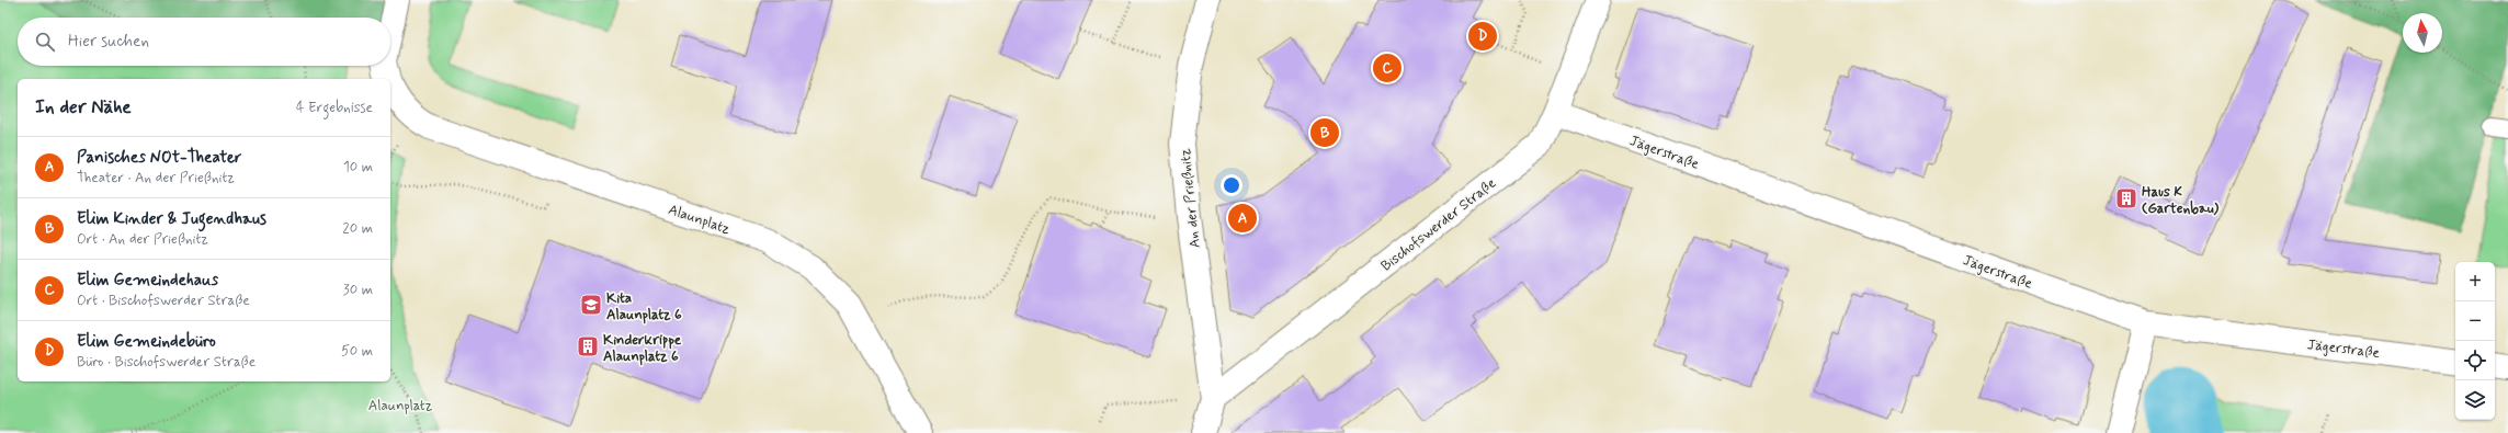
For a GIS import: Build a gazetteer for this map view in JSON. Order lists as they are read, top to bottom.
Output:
{
  "streets": {
    "street": [
      "Jägerstraße",
      "An der Prießnitz",
      "Alaunplatz",
      "Bischofswerder Straße"
    ]
  },
  "crossings": [
    ["Jägerstraße", "Bischofswerder Straße"],
    ["An der Prießnitz", "Bischofswerder Straße"]
  ],
  "parks": ["Alaunplatz"],
  "places": {
    "building": ["Haus K (Gartenbau)", "Kinderkrippe Alaunplatz 6"],
    "school or university": ["Kita Alaunplatz 6"]
  },
  "north": "top",
  "page": {
    "search": "Hier suchen",
    "pins": [
      "D",
      "C",
      "B",
      "A"
    ],
    "heading": ["In der Nähe", "4 Ergebnisse"],
    "list": [
      {
        "mark": "A",
        "name": "Panisches NOt-Theater",
        "note": "Theater · An der Prießnitz",
        "value": "10 m"
      },
      {
        "mark": "B",
        "name": "Elim Kinder & Jugendhaus",
        "note": "Ort · An der Prießnitz",
        "value": "20 m"
      },
      {
        "mark": "C",
        "name": "Elim Gemeindehaus",
        "note": "Ort · Bischofswerder Straße",
        "value": "30 m"
      },
      {
        "mark": "D",
        "name": "Elim Gemeindebüro",
        "note": "Büro · Bischofswerder Straße",
        "value": "50 m"
      }
    ],
    "map_buttons": ["+", "−"]
  }
}
